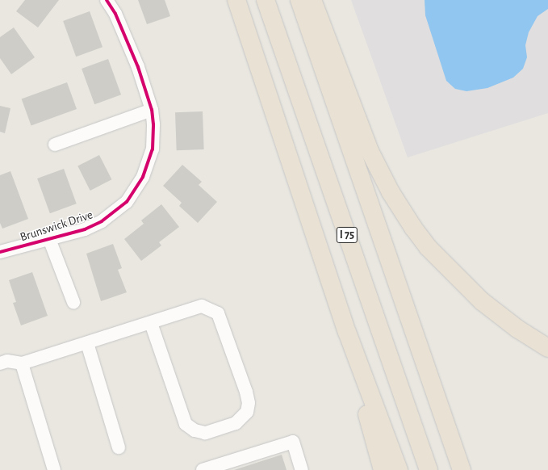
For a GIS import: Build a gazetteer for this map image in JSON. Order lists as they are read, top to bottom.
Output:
{
  "streets": {
    "highway": ["I 75"],
    "street": ["Brunswick Drive"]
  }
}
